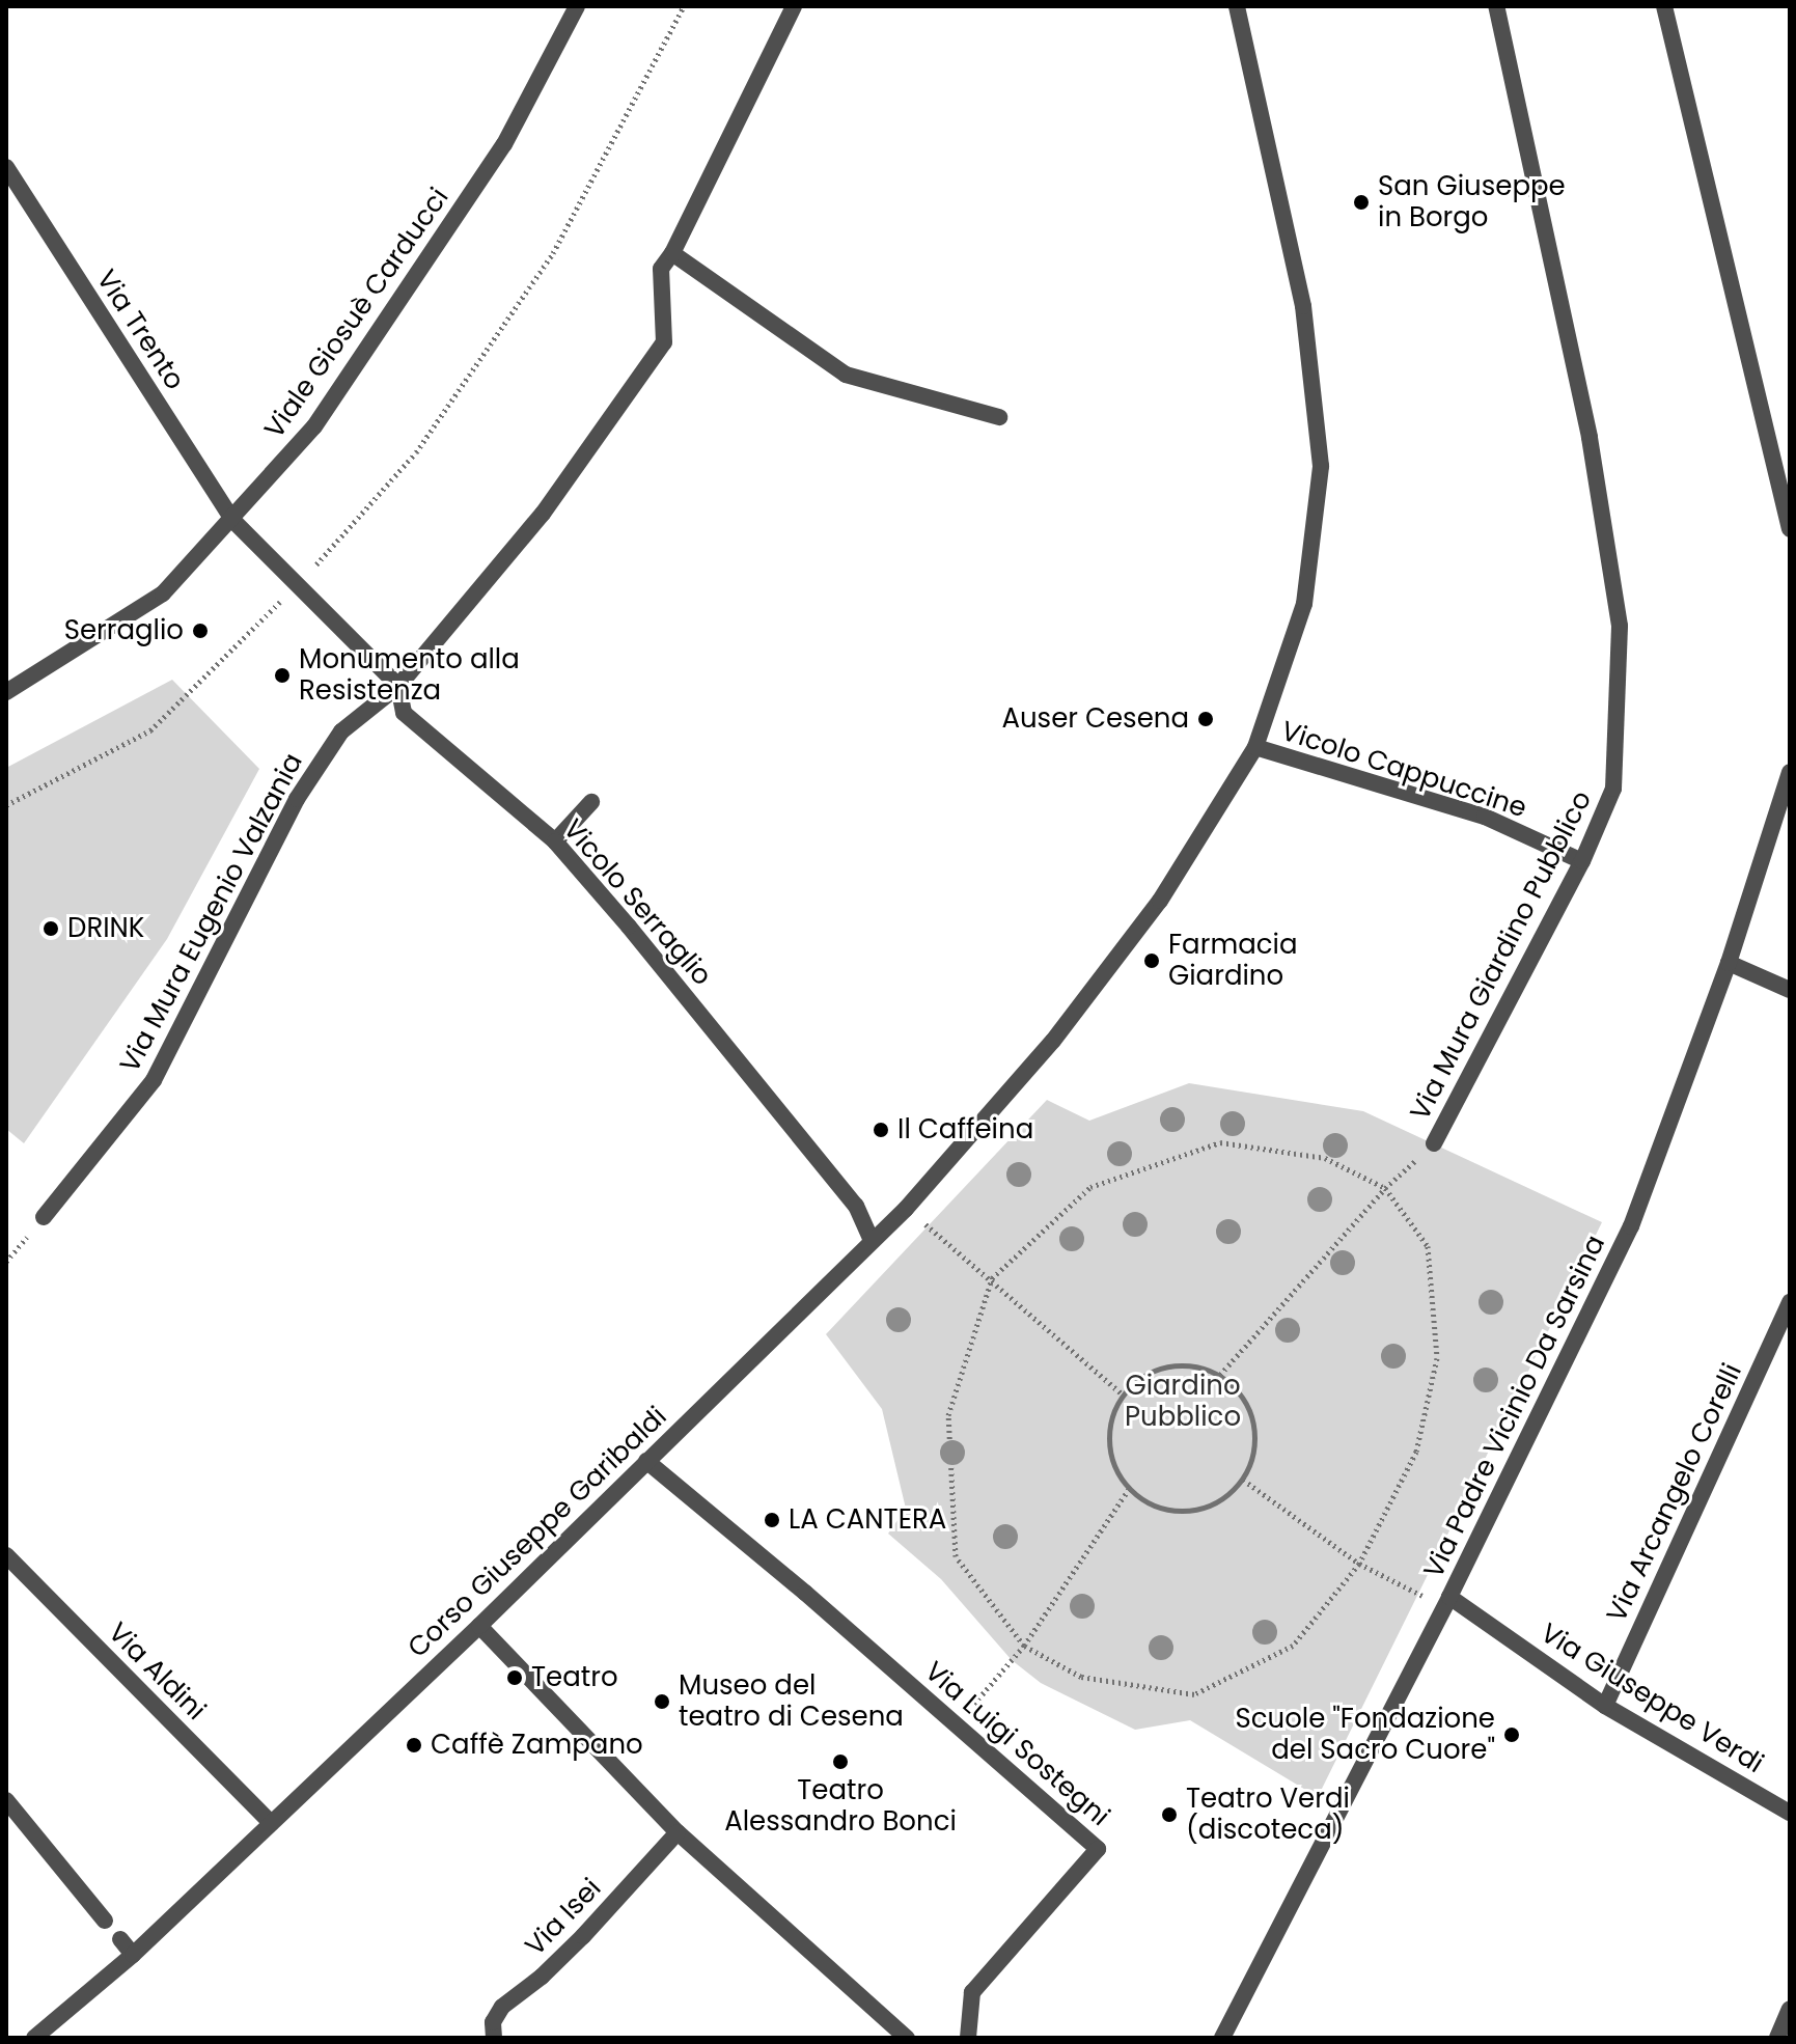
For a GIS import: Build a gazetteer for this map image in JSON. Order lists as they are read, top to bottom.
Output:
{
  "streets": {
    "street": [
      "Viale Giosuè Carducci",
      "Via Trento",
      "Vicolo Cappuccine",
      "Vicolo Serraglio",
      "Via Mura Eugenio Valzania",
      "Via Mura Giardino Pubblico",
      "Via Padre Vicinio Da Sarsina",
      "Via Arcangelo Corelli",
      "Corso Giuseppe Garibaldi",
      "Via Aldini",
      "Via Giuseppe Verdi",
      "Via Luigi Sostegni",
      "Via Isei"
    ]
  },
  "crossings": [
    ["Viale Giosuè Carducci", "Via Trento"],
    ["Viale Giosuè Carducci", "Vicolo Serraglio"],
    ["Via Trento", "Vicolo Serraglio"],
    ["Vicolo Cappuccine", "Via Mura Giardino Pubblico"],
    ["Vicolo Cappuccine", "Corso Giuseppe Garibaldi"],
    ["Vicolo Serraglio", "Via Mura Eugenio Valzania"],
    ["Vicolo Serraglio", "Corso Giuseppe Garibaldi"],
    ["Via Padre Vicinio Da Sarsina", "Via Giuseppe Verdi"],
    ["Via Arcangelo Corelli", "Via Giuseppe Verdi"],
    ["Corso Giuseppe Garibaldi", "Via Aldini"],
    ["Corso Giuseppe Garibaldi", "Via Luigi Sostegni"]
  ],
  "parks": ["Giardino Pubblico"],
  "places": [
    "San Giuseppe in Borgo",
    "Serraglio",
    "Monumento alla Resistenza",
    "Auser Cesena",
    "DRINK",
    "Farmacia Giardino",
    "Il Caffeina",
    "LA CANTERA",
    "Teatro",
    "Museo del teatro di Cesena",
    "Scuole \"Fondazione del Sacro Cuore\"",
    "Caffè Zampano",
    "Teatro Alessandro Bonci",
    "Teatro Verdi (discoteca)"
  ]
}
